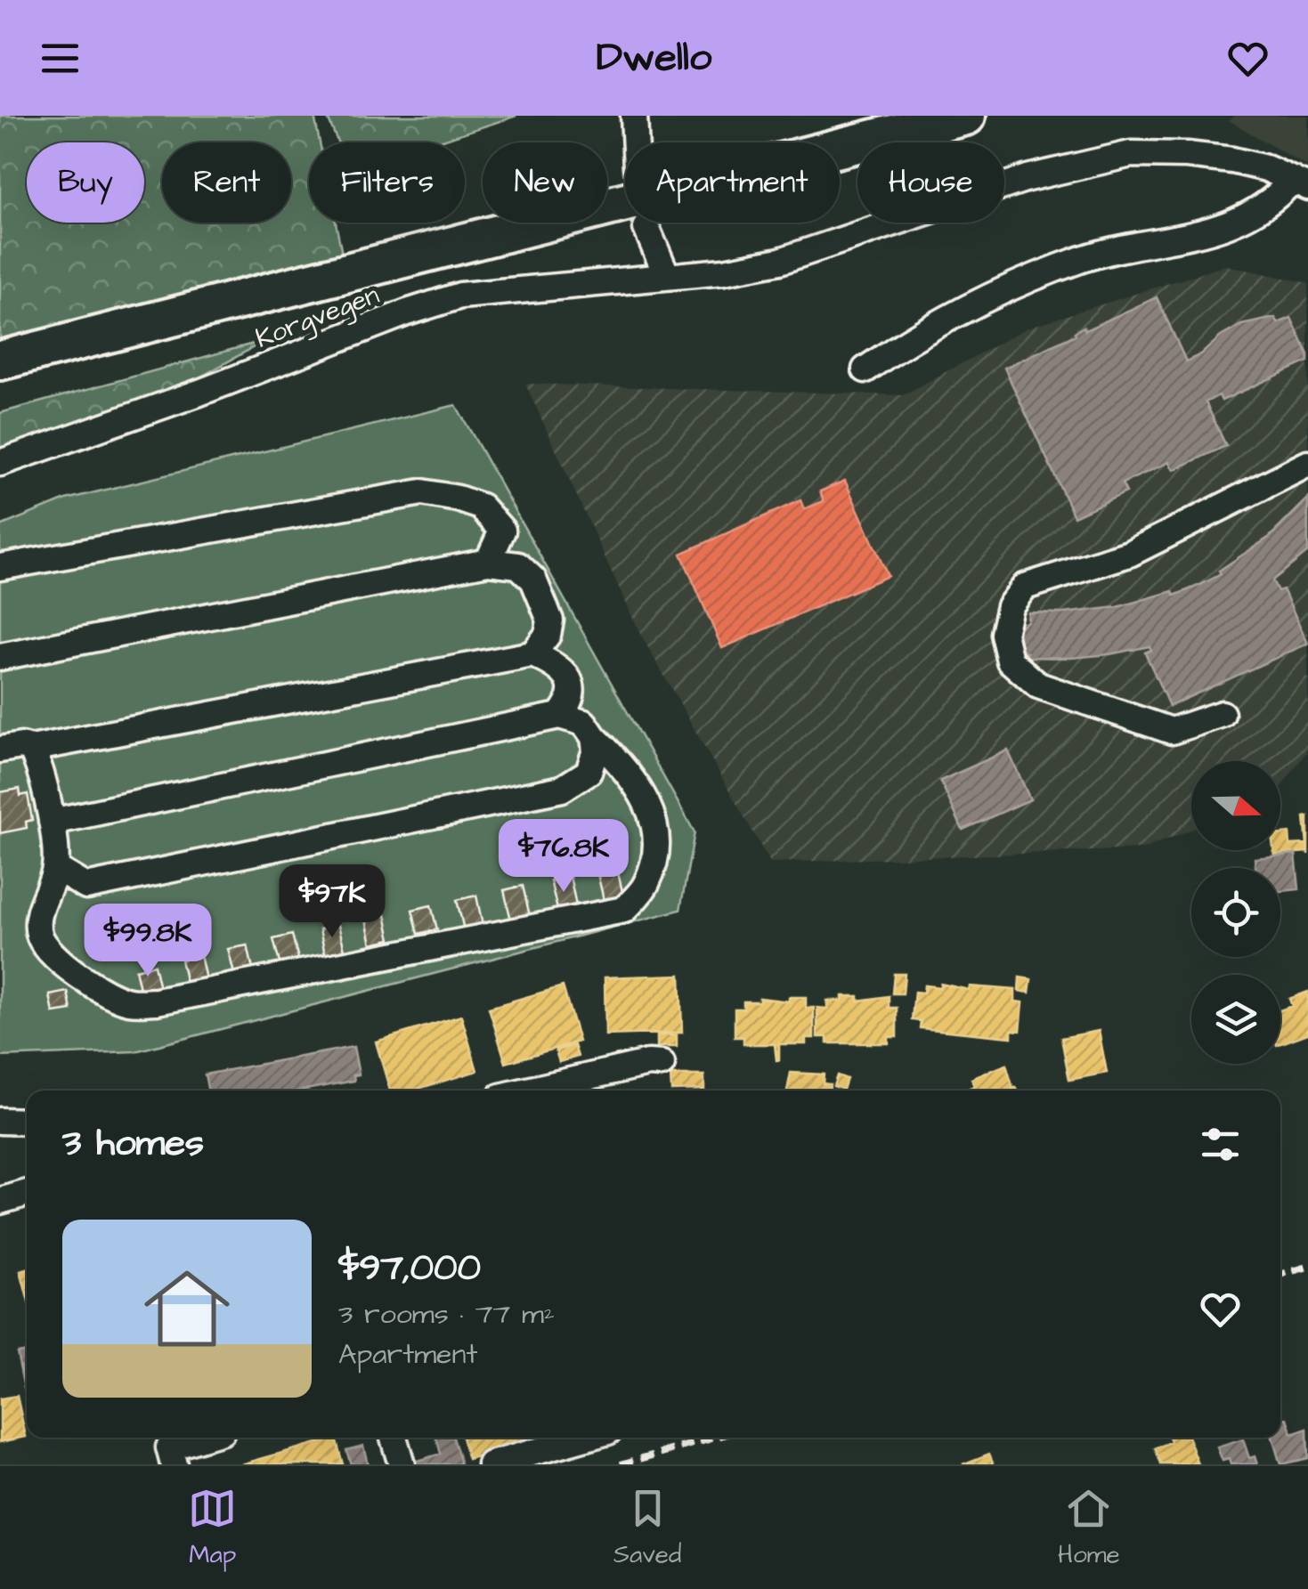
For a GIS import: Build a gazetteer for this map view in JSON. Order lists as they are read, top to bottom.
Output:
{
  "streets": {
    "street": ["Korgvegen"]
  },
  "north": "right",
  "page": {
    "header": "Dwello",
    "chip": [
      "Buy",
      "Rent",
      "Filters",
      "New",
      "Apartment",
      "House"
    ],
    "price": ["$76.8K", "$97K", "$99.8K"],
    "heading": "3 homes",
    "list": [
      {
        "name": "$97,000",
        "note": "3 rooms · 77 m² · Apartment"
      }
    ],
    "tabs": ["Map", "Saved", "Home"]
  }
}
